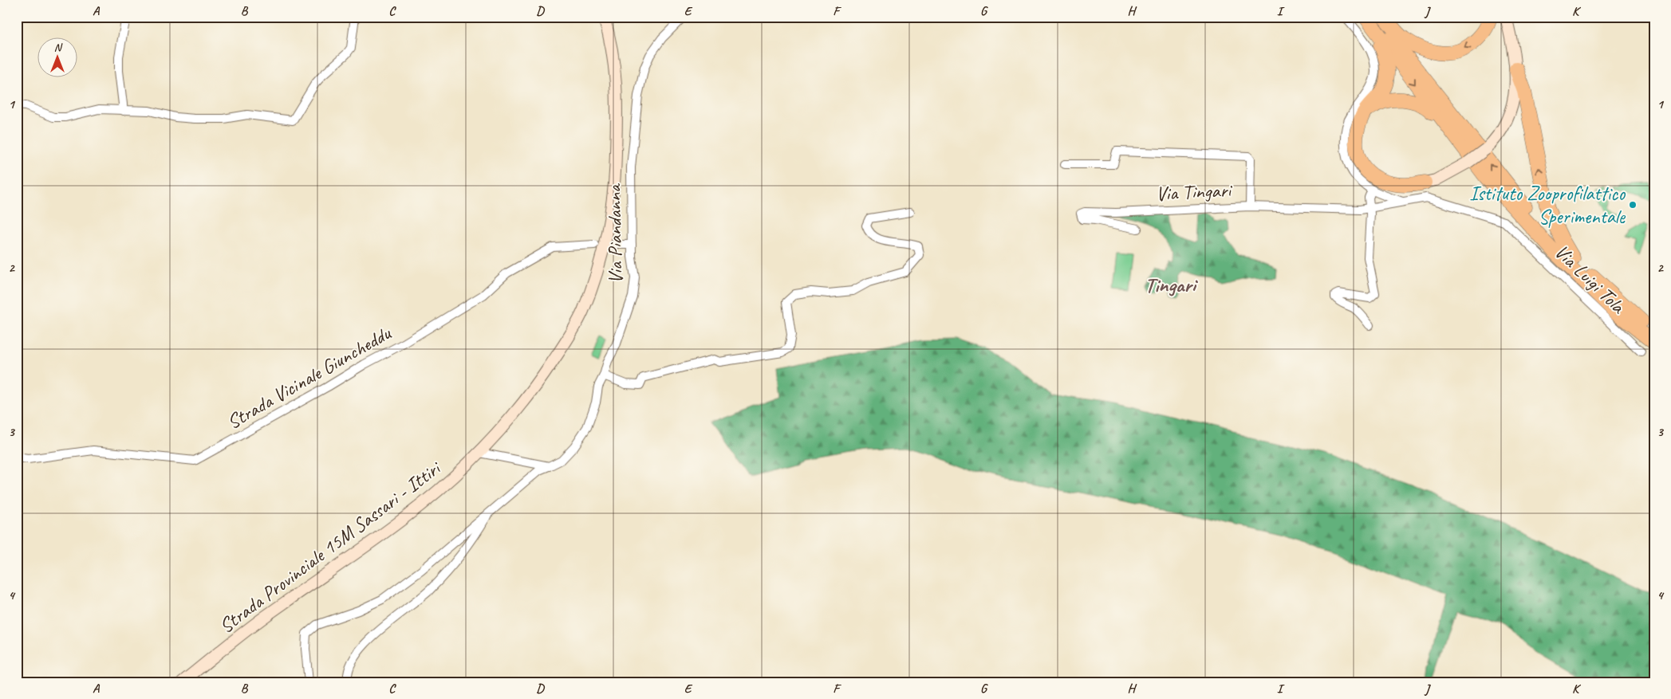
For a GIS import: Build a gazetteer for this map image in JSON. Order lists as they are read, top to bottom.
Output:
{
  "streets": {
    "main road": ["Strada Provinciale 15M Sassari - Ittiri"],
    "street": [
      "Via Tingari",
      "Via Piandanna",
      "Via Luigi Tola",
      "Strada Vicinale Giuncheddu"
    ]
  },
  "crossings": [
    ["Via Tingari", "Via Luigi Tola"]
  ],
  "districts": ["Tingari"],
  "places": ["Istituto Zooprofilattico Sperimentale"],
  "north": "top",
  "grid": {
    "columns": [
      "A",
      "B",
      "C",
      "D",
      "E",
      "F",
      "G",
      "H",
      "I",
      "J",
      "K"
    ],
    "rows": [
      "1",
      "2",
      "3",
      "4"
    ]
  }
}
